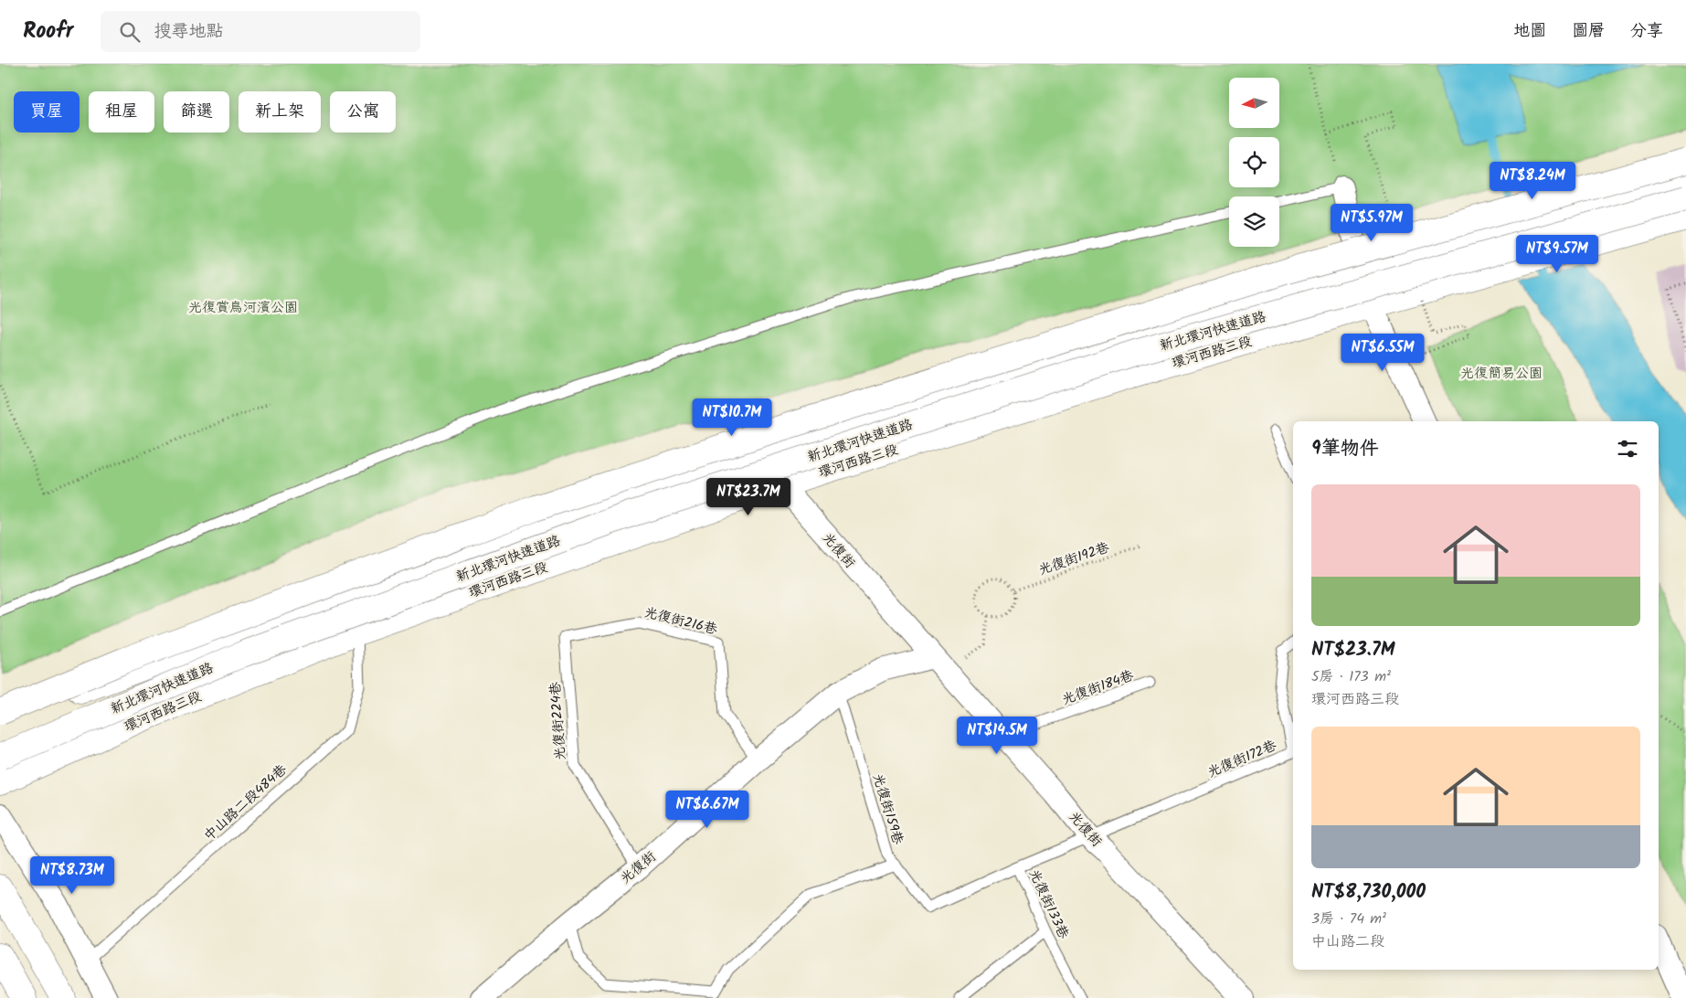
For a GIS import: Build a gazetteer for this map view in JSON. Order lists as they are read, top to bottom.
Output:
{
  "streets": {
    "main road": ["新北環河快速道路", "環河西路三段"],
    "street": ["光復街"],
    "lane": [
      "光復街216巷",
      "光復街184巷",
      "光復街224巷",
      "光復街172巷",
      "中山路二段484巷",
      "光復街159巷",
      "光復街133巷"
    ],
    "path": ["光復街192巷"]
  },
  "crossings": [
    ["環河西路三段", "光復街"],
    ["環河西路三段", "中山路二段484巷"],
    ["光復街", "光復街216巷"],
    ["光復街", "光復街184巷"],
    ["光復街", "光復街224巷"],
    ["光復街", "光復街172巷"],
    ["光復街", "光復街159巷"],
    ["光復街", "光復街133巷"],
    ["光復街216巷", "光復街224巷"],
    ["光復街172巷", "光復街133巷"],
    ["光復街159巷", "光復街133巷"]
  ],
  "parks": ["光復賞鳥河濱公園", "光復簡易公園"],
  "north": "left",
  "page": {
    "header": "Roofr",
    "search": "搜尋地點",
    "nav": ["地圖", "圖層", "分享"],
    "chip": [
      "買屋",
      "租屋",
      "篩選",
      "新上架",
      "公寓"
    ],
    "price": [
      "NT$8.24M",
      "NT$5.97M",
      "NT$9.57M",
      "NT$6.55M",
      "NT$10.7M",
      "NT$23.7M",
      "NT$14.5M",
      "NT$6.67M",
      "NT$8.73M"
    ],
    "heading": "9筆物件",
    "list": [
      {
        "name": "NT$23.7M",
        "note": "5房 · 173 m² · 環河西路三段"
      },
      {
        "name": "NT$8,730,000",
        "note": "3房 · 74 m² · 中山路二段"
      }
    ]
  }
}
